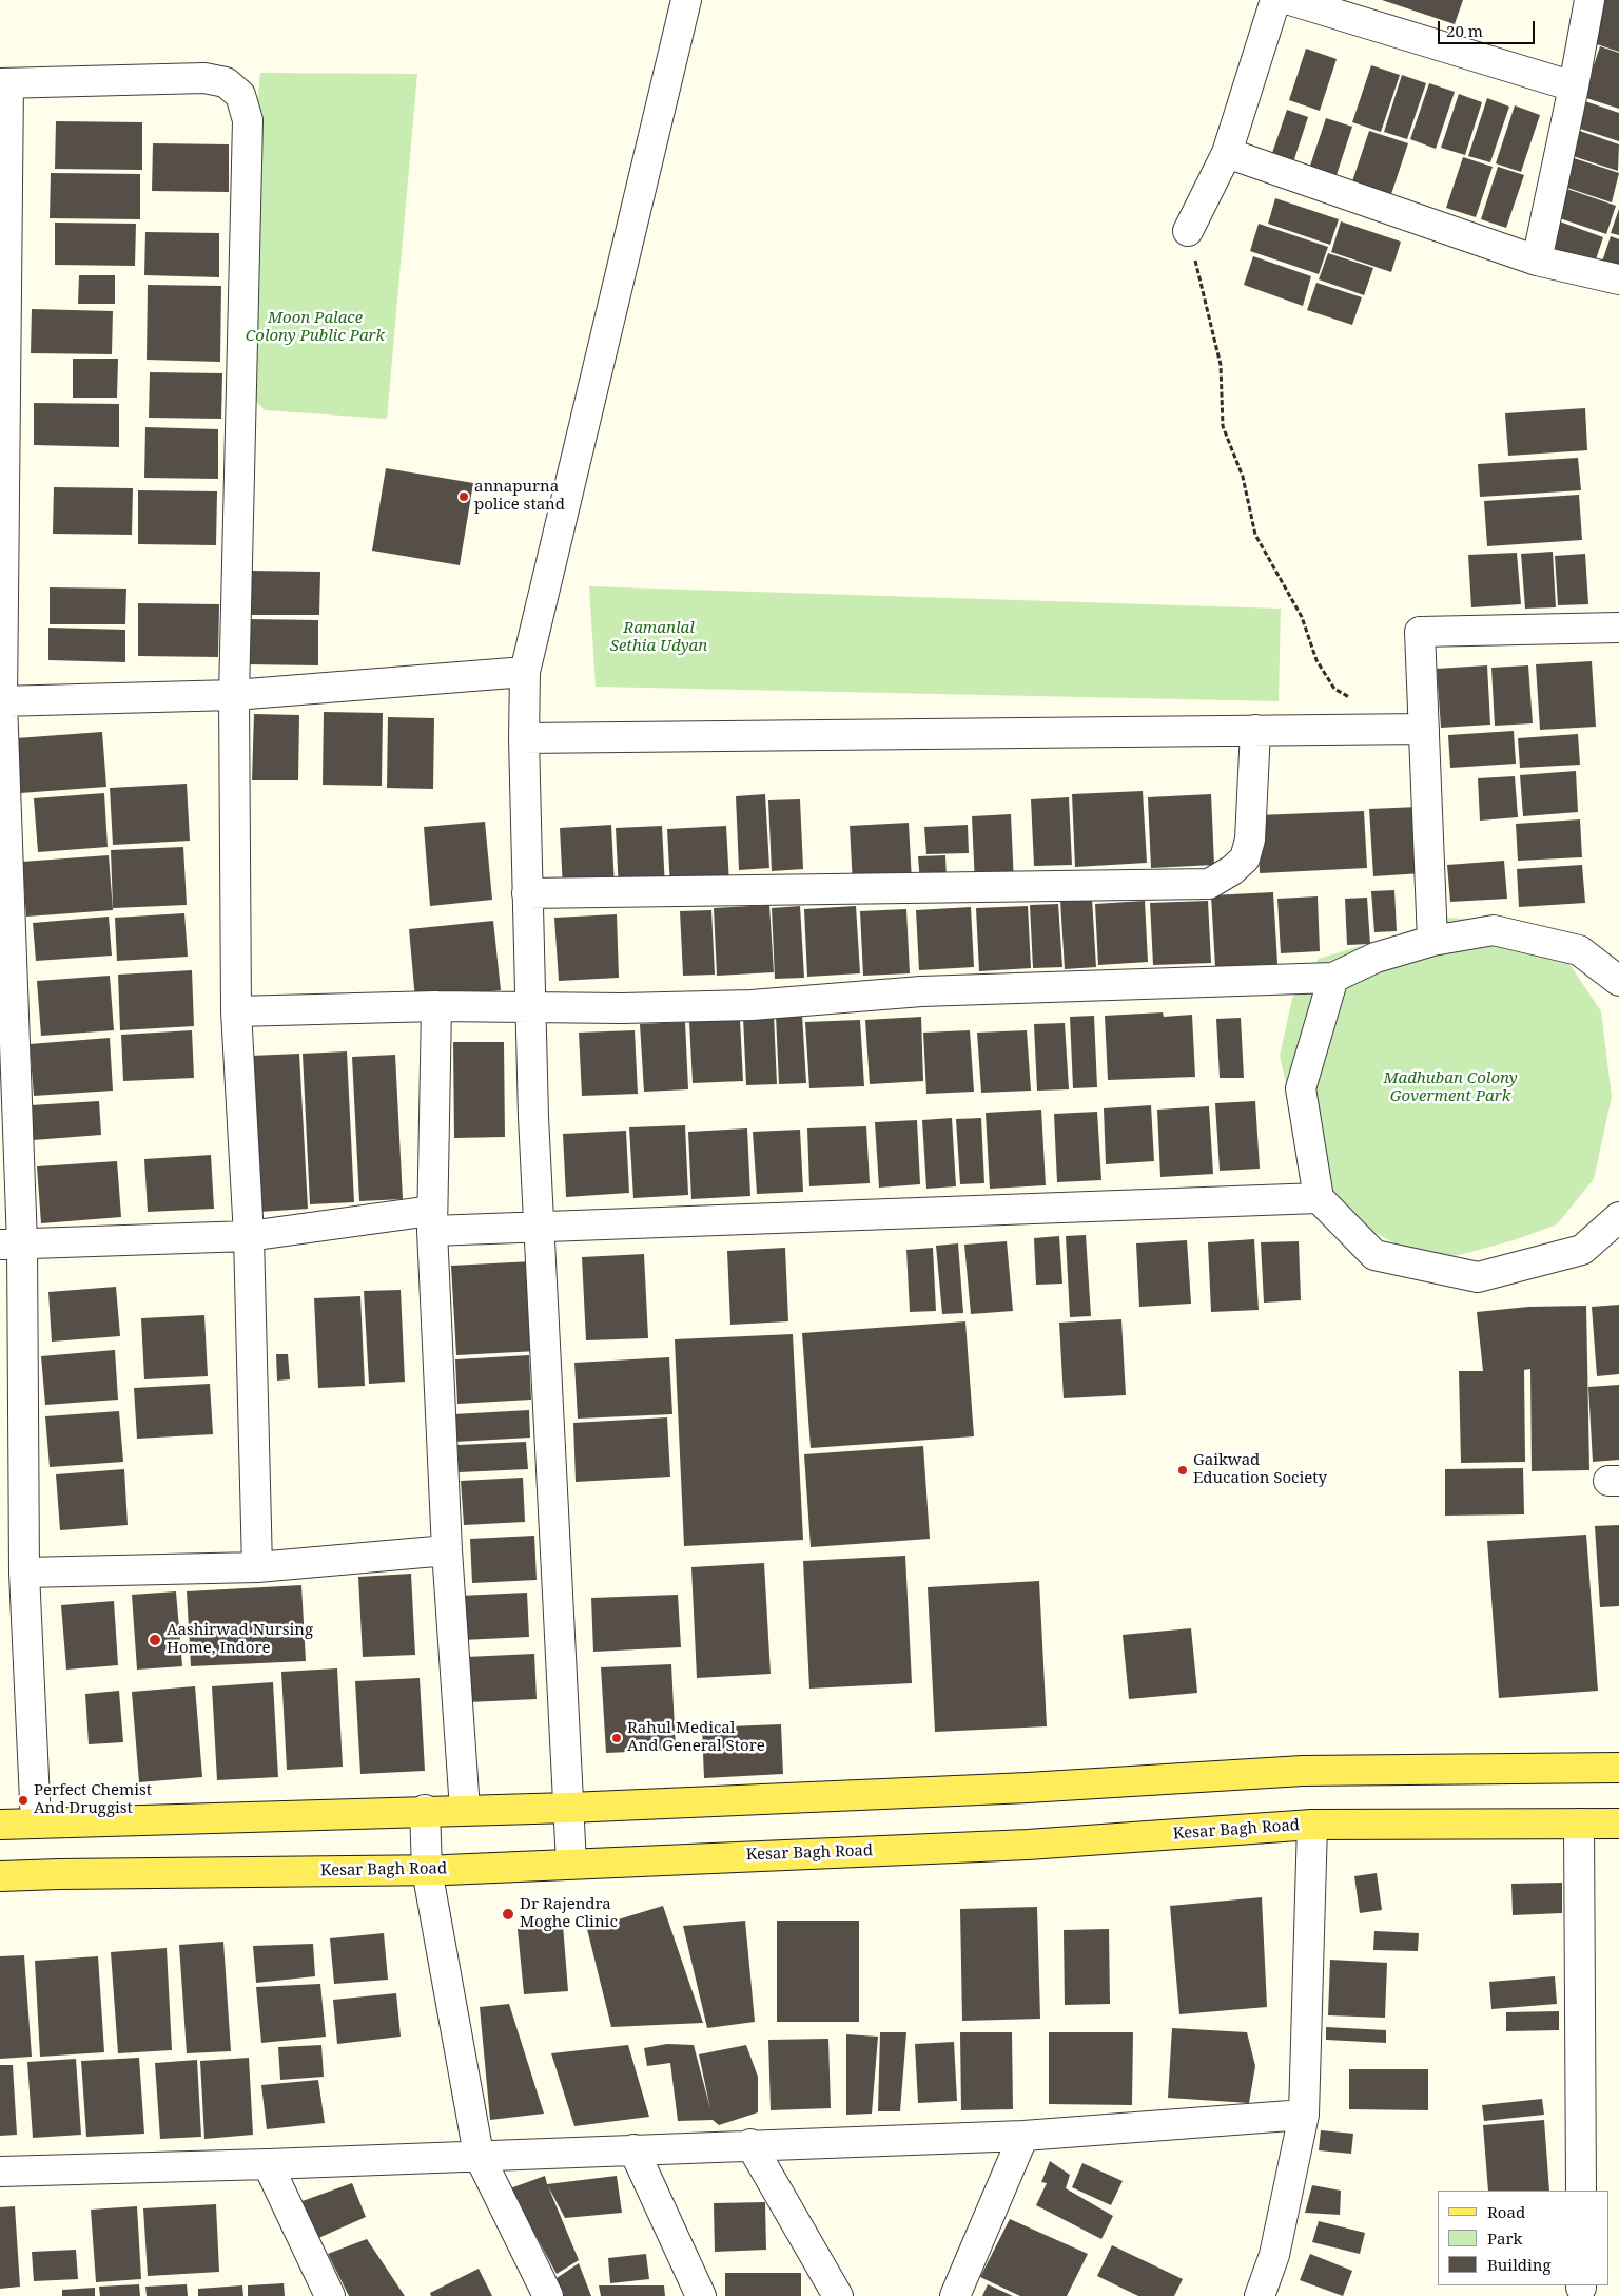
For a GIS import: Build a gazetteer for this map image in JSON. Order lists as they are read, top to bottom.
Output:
{
  "streets": {
    "main road": ["Kesar Bagh Road"]
  },
  "parks": ["Moon Palace Colony Public Park", "Ramanlal Sethia Udyan", "Madhuban Colony Goverment Park"],
  "places": [
    "annapurna police stand",
    "Gaikwad Education Society",
    "Aashirwad Nursing Home, Indore",
    "Rahul Medical And General Store",
    "Perfect Chemist And Druggist",
    "Dr Rajendra Moghe Clinic"
  ],
  "legend": ["Road", "Park", "Building"],
  "scale_bar": "20 m"
}
